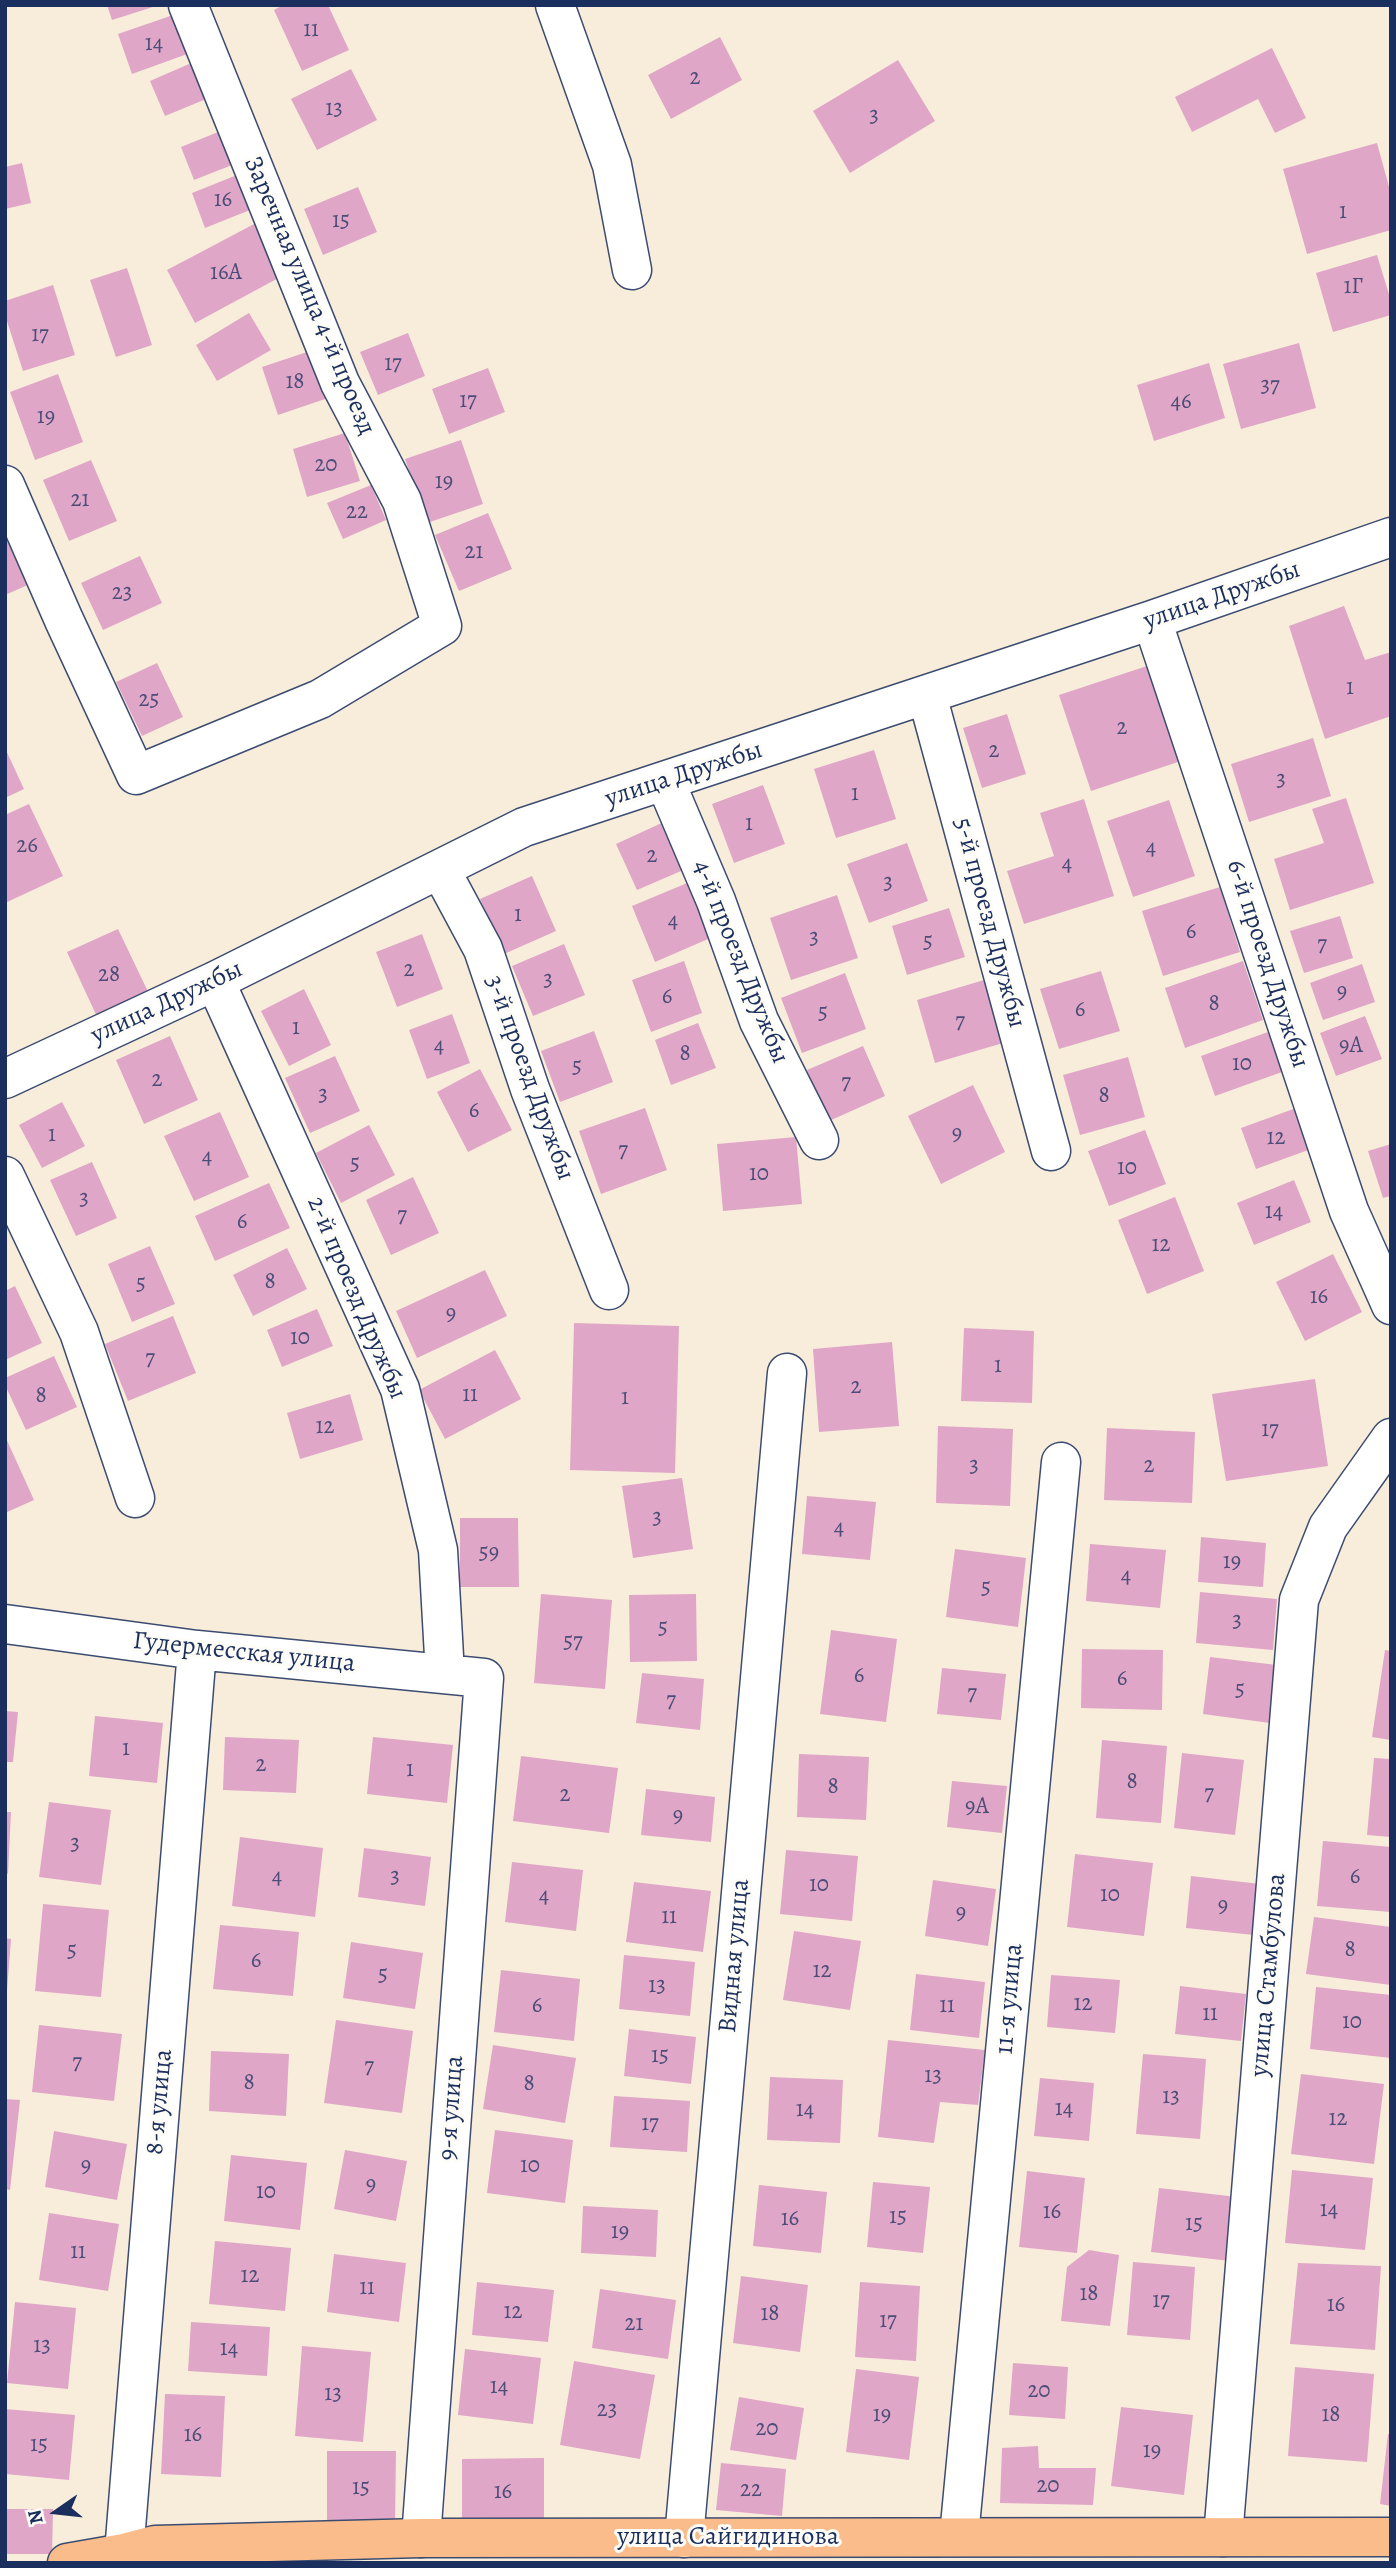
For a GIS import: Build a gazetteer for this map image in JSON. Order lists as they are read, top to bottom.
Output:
{
  "streets": {
    "main road": ["улица Сайгидинова"],
    "street": [
      "Заречная улица 4-й проезд",
      "улица Дружбы",
      "5-й проезд Дружбы",
      "4-й проезд Дружбы",
      "6-й проезд Дружбы",
      "3-й проезд Дружбы",
      "2-й проезд Дружбы",
      "Гудермесская улица",
      "Видная улица",
      "улица Стамбулова",
      "11-я улица",
      "8-я улица",
      "9-я улица"
    ]
  },
  "crossings": [
    ["улица Дружбы", "5-й проезд Дружбы"],
    ["улица Дружбы", "4-й проезд Дружбы"],
    ["улица Дружбы", "6-й проезд Дружбы"],
    ["улица Дружбы", "3-й проезд Дружбы"],
    ["улица Дружбы", "2-й проезд Дружбы"],
    ["2-й проезд Дружбы", "Гудермесская улица"],
    ["Гудермесская улица", "8-я улица"],
    ["Гудермесская улица", "9-я улица"],
    ["Видная улица", "улица Сайгидинова"],
    ["улица Стамбулова", "улица Сайгидинова"],
    ["11-я улица", "улица Сайгидинова"],
    ["8-я улица", "улица Сайгидинова"],
    ["9-я улица", "улица Сайгидинова"]
  ],
  "house_numbers": [
    "11",
    "14",
    "2",
    "13",
    "3",
    "16",
    "1",
    "15",
    "16А",
    "1Г",
    "17",
    "17",
    "18",
    "37",
    "17",
    "46",
    "19",
    "20",
    "19",
    "21",
    "22",
    "21",
    "23",
    "1",
    "25",
    "2",
    "2",
    "3",
    "1",
    "1",
    "26",
    "4",
    "2",
    "4",
    "3",
    "1",
    "4",
    "6",
    "3",
    "5",
    "7",
    "2",
    "28",
    "3",
    "9",
    "6",
    "8",
    "6",
    "5",
    "7",
    "1",
    "4",
    "9А",
    "8",
    "10",
    "5",
    "2",
    "7",
    "3",
    "8",
    "6",
    "9",
    "1",
    "12",
    "7",
    "4",
    "5",
    "10",
    "10",
    "3",
    "14",
    "7",
    "6",
    "12",
    "8",
    "5",
    "16",
    "9",
    "10",
    "7",
    "1",
    "2",
    "11",
    "8",
    "1",
    "12",
    "17",
    "3",
    "2",
    "3",
    "4",
    "59",
    "19",
    "4",
    "5",
    "3",
    "5",
    "57",
    "6",
    "6",
    "5",
    "7",
    "7",
    "1",
    "2",
    "1",
    "8",
    "8",
    "7",
    "2",
    "9А",
    "9",
    "3",
    "4",
    "3",
    "6",
    "10",
    "10",
    "4",
    "9",
    "9",
    "11",
    "8",
    "5",
    "6",
    "12",
    "5",
    "13",
    "12",
    "6",
    "11",
    "11",
    "10",
    "15",
    "7",
    "7",
    "13",
    "8",
    "8",
    "13",
    "14",
    "14",
    "12",
    "17",
    "9",
    "10",
    "9",
    "10",
    "14",
    "16",
    "15",
    "16",
    "15",
    "19",
    "11",
    "12",
    "11",
    "18",
    "17",
    "16",
    "12",
    "18",
    "17",
    "21",
    "13",
    "14",
    "14",
    "20",
    "13",
    "23",
    "19",
    "18",
    "20",
    "16",
    "15",
    "19",
    "20",
    "15",
    "22",
    "16"
  ],
  "north": "left"
}
